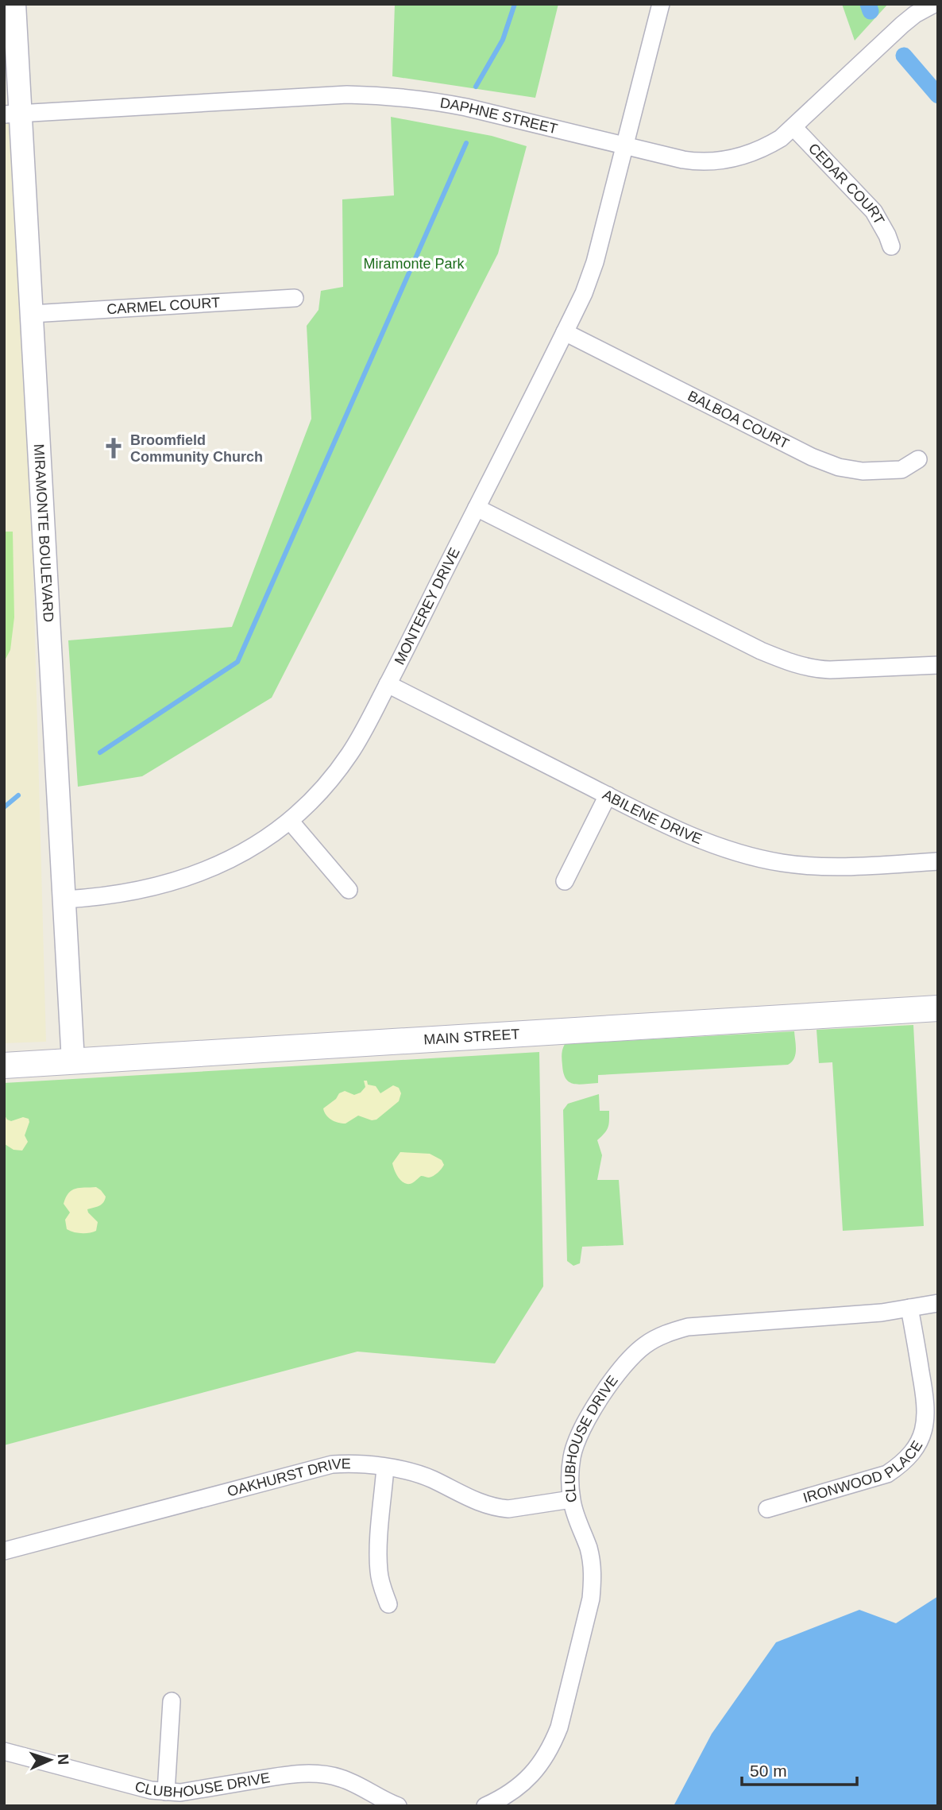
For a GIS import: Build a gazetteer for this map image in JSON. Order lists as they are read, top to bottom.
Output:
{
  "streets": {
    "main road": ["MAIN STREET"],
    "street": [
      "DAPHNE STREET",
      "CEDAR COURT",
      "CARMEL COURT",
      "BALBOA COURT",
      "MIRAMONTE BOULEVARD",
      "MONTEREY DRIVE",
      "ABILENE DRIVE",
      "CLUBHOUSE DRIVE",
      "IRONWOOD PLACE",
      "OAKHURST DRIVE"
    ]
  },
  "crossings": [
    ["DAPHNE STREET", "CEDAR COURT"],
    ["DAPHNE STREET", "MIRAMONTE BOULEVARD"],
    ["DAPHNE STREET", "MONTEREY DRIVE"],
    ["CARMEL COURT", "MIRAMONTE BOULEVARD"],
    ["BALBOA COURT", "MONTEREY DRIVE"],
    ["MIRAMONTE BOULEVARD", "MONTEREY DRIVE"],
    ["MIRAMONTE BOULEVARD", "MAIN STREET"],
    ["MONTEREY DRIVE", "ABILENE DRIVE"],
    ["CLUBHOUSE DRIVE", "IRONWOOD PLACE"],
    ["CLUBHOUSE DRIVE", "OAKHURST DRIVE"]
  ],
  "parks": ["Miramonte Park"],
  "places": {
    "church": ["Broomfield Community Church"]
  },
  "scale_bar": "50 m",
  "north": "right"
}
